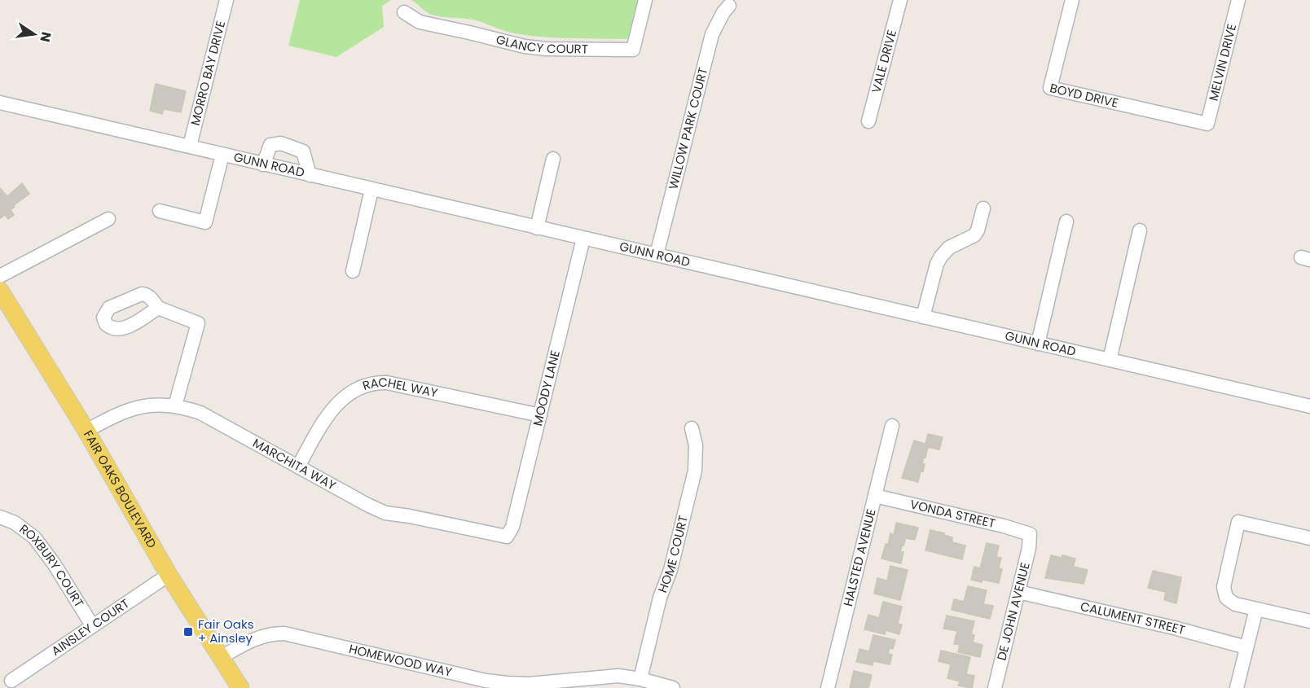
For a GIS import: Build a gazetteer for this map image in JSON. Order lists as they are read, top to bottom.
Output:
{
  "streets": {
    "main road": ["FAIR OAKS BOULEVARD"],
    "street": [
      "GLANCY COURT",
      "VALE DRIVE",
      "MELVIN DRIVE",
      "MORRO BAY DRIVE",
      "BOYD DRIVE",
      "WILLOW PARK COURT",
      "GUNN ROAD",
      "MOODY LANE",
      "RACHEL WAY",
      "MARCHITA WAY",
      "VONDA STREET",
      "HOME COURT",
      "HALSTED AVENUE",
      "ROXBURY COURT",
      "DE JOHN AVENUE",
      "CALUMENT STREET",
      "AINSLEY COURT",
      "HOMEWOOD WAY"
    ]
  },
  "crossings": [
    ["MELVIN DRIVE", "BOYD DRIVE"],
    ["MORRO BAY DRIVE", "GUNN ROAD"],
    ["WILLOW PARK COURT", "GUNN ROAD"],
    ["GUNN ROAD", "MOODY LANE"],
    ["MOODY LANE", "RACHEL WAY"],
    ["MOODY LANE", "MARCHITA WAY"],
    ["RACHEL WAY", "MARCHITA WAY"],
    ["MARCHITA WAY", "FAIR OAKS BOULEVARD"],
    ["FAIR OAKS BOULEVARD", "AINSLEY COURT"],
    ["FAIR OAKS BOULEVARD", "HOMEWOOD WAY"],
    ["VONDA STREET", "HALSTED AVENUE"],
    ["VONDA STREET", "DE JOHN AVENUE"],
    ["HOME COURT", "HOMEWOOD WAY"],
    ["ROXBURY COURT", "AINSLEY COURT"],
    ["DE JOHN AVENUE", "CALUMENT STREET"]
  ],
  "places": {
    "transit": ["Fair Oaks + Ainsley"]
  },
  "north": "right"
}
